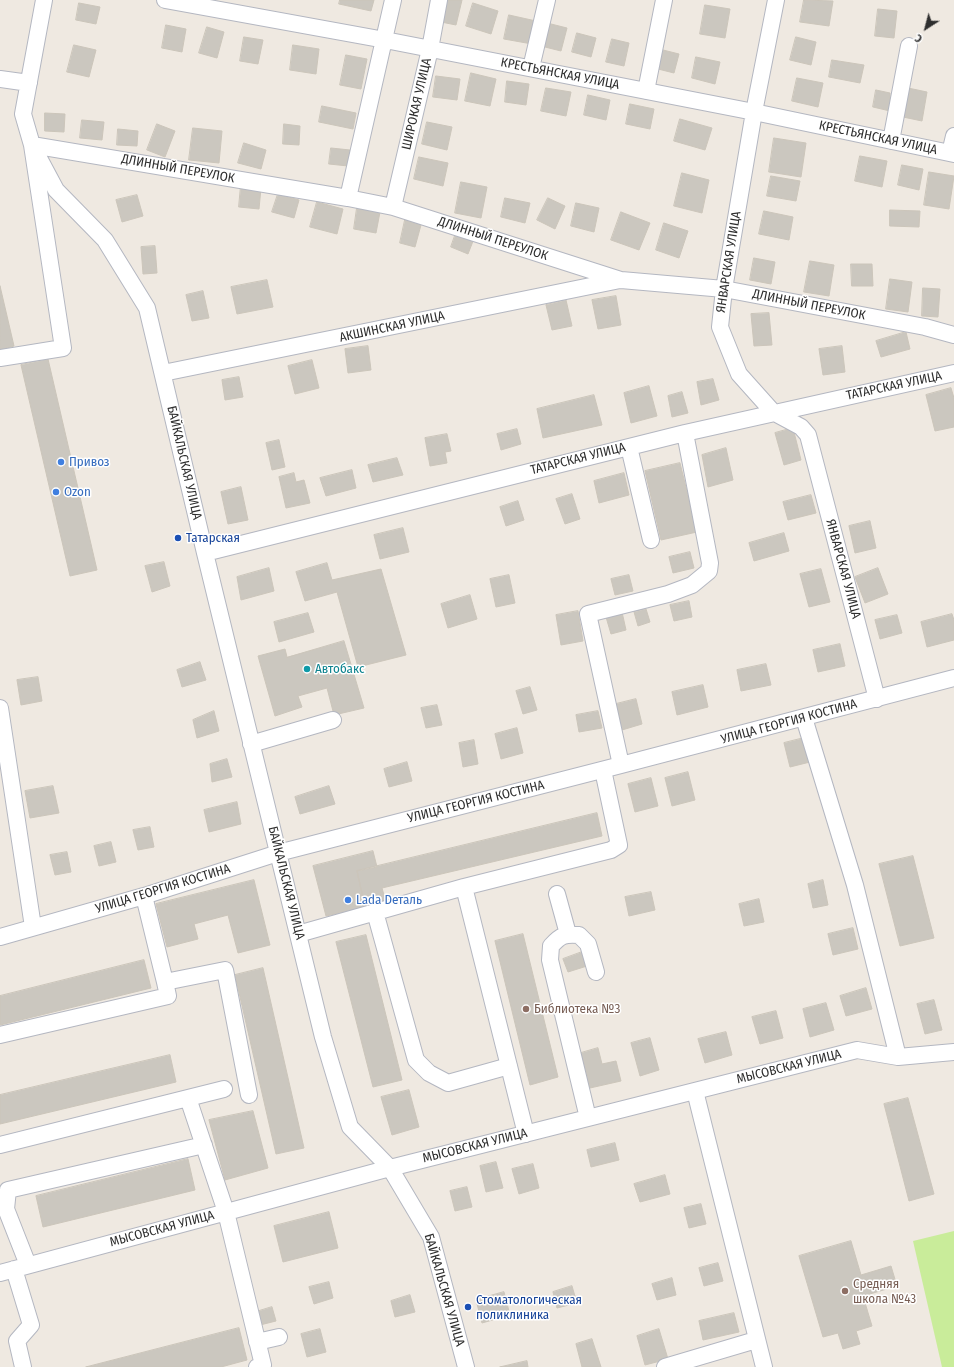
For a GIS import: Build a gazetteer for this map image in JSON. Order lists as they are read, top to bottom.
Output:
{
  "streets": {
    "street": [
      "КРЕСТЬЯНСКАЯ УЛИЦА",
      "ШИРОКАЯ УЛИЦА",
      "ДЛИННЫЙ ПЕРЕУЛОК",
      "ЯНВАРСКАЯ УЛИЦА",
      "АКШИНСКАЯ УЛИЦА",
      "ТАТАРСКАЯ УЛИЦА",
      "БАЙКАЛЬСКАЯ УЛИЦА",
      "УЛИЦА ГЕОРГИЯ КОСТИНА",
      "МЫСОВСКАЯ УЛИЦА"
    ]
  },
  "crossings": [
    ["КРЕСТЬЯНСКАЯ УЛИЦА", "ШИРОКАЯ УЛИЦА"],
    ["КРЕСТЬЯНСКАЯ УЛИЦА", "ЯНВАРСКАЯ УЛИЦА"],
    ["ШИРОКАЯ УЛИЦА", "ДЛИННЫЙ ПЕРЕУЛОК"],
    ["ДЛИННЫЙ ПЕРЕУЛОК", "ЯНВАРСКАЯ УЛИЦА"],
    ["ДЛИННЫЙ ПЕРЕУЛОК", "АКШИНСКАЯ УЛИЦА"],
    ["ДЛИННЫЙ ПЕРЕУЛОК", "БАЙКАЛЬСКАЯ УЛИЦА"],
    ["ЯНВАРСКАЯ УЛИЦА", "ТАТАРСКАЯ УЛИЦА"],
    ["ЯНВАРСКАЯ УЛИЦА", "УЛИЦА ГЕОРГИЯ КОСТИНА"],
    ["АКШИНСКАЯ УЛИЦА", "БАЙКАЛЬСКАЯ УЛИЦА"],
    ["ТАТАРСКАЯ УЛИЦА", "БАЙКАЛЬСКАЯ УЛИЦА"],
    ["БАЙКАЛЬСКАЯ УЛИЦА", "УЛИЦА ГЕОРГИЯ КОСТИНА"],
    ["БАЙКАЛЬСКАЯ УЛИЦА", "МЫСОВСКАЯ УЛИЦА"]
  ],
  "places": [
    "Привоз",
    "Ozon",
    "Татарская",
    "Автобакс",
    "Lada Dеталь",
    "Библиотека №3",
    "Средняя школа №43",
    "Стоматологическая поликлиника"
  ],
  "north": "bottom left"
}
